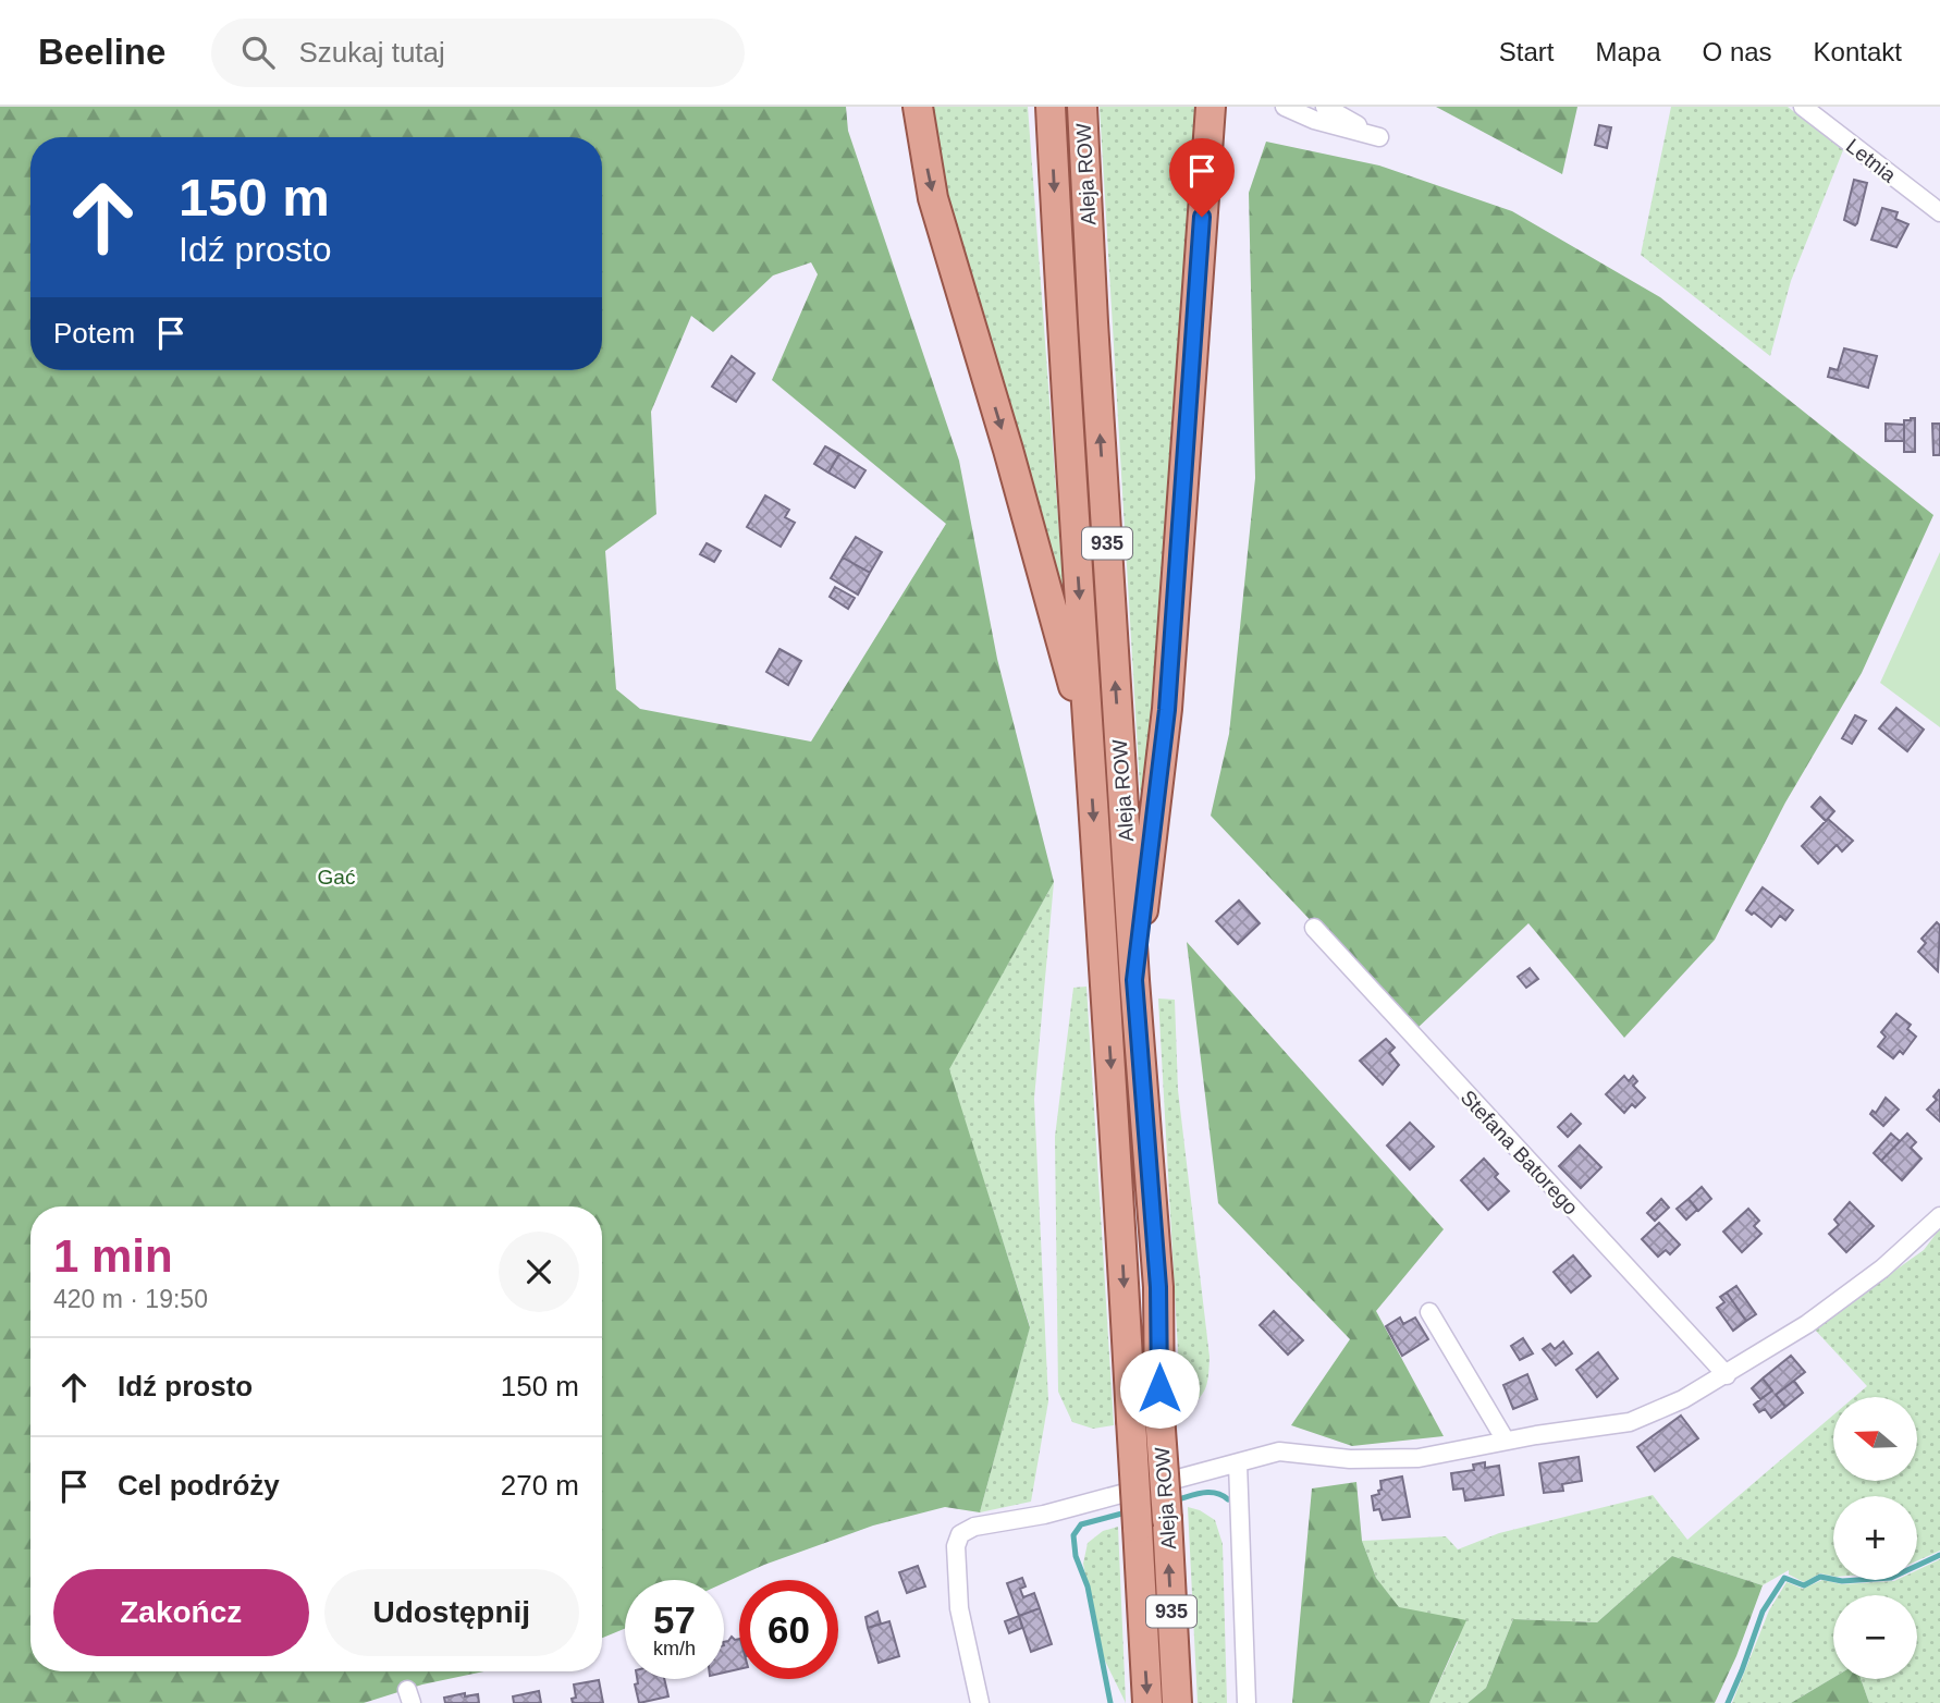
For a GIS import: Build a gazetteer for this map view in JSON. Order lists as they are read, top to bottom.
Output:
{
  "streets": {
    "main road": ["Aleja ROW", "935"],
    "street": ["Letnia", "Stefana Batorego"]
  },
  "parks": ["Gać"],
  "north": "left",
  "page": {
    "header": "Beeline",
    "search": "Szukaj tutaj",
    "nav": [
      "Start",
      "Mapa",
      "O nas",
      "Kontakt"
    ],
    "turn": ["150 m", "Idź prosto"],
    "then": "Potem",
    "heading": ["1 min", "420 m · 19:50"],
    "list": [
      {
        "name": "Idź prosto",
        "value": "150 m"
      },
      {
        "name": "Cel podróży",
        "value": "270 m"
      }
    ],
    "map_buttons": ["+", "−"],
    "buttons": ["Zakończ", "Udostępnij"],
    "speed": "57 km/h",
    "limit": "60"
  }
}
